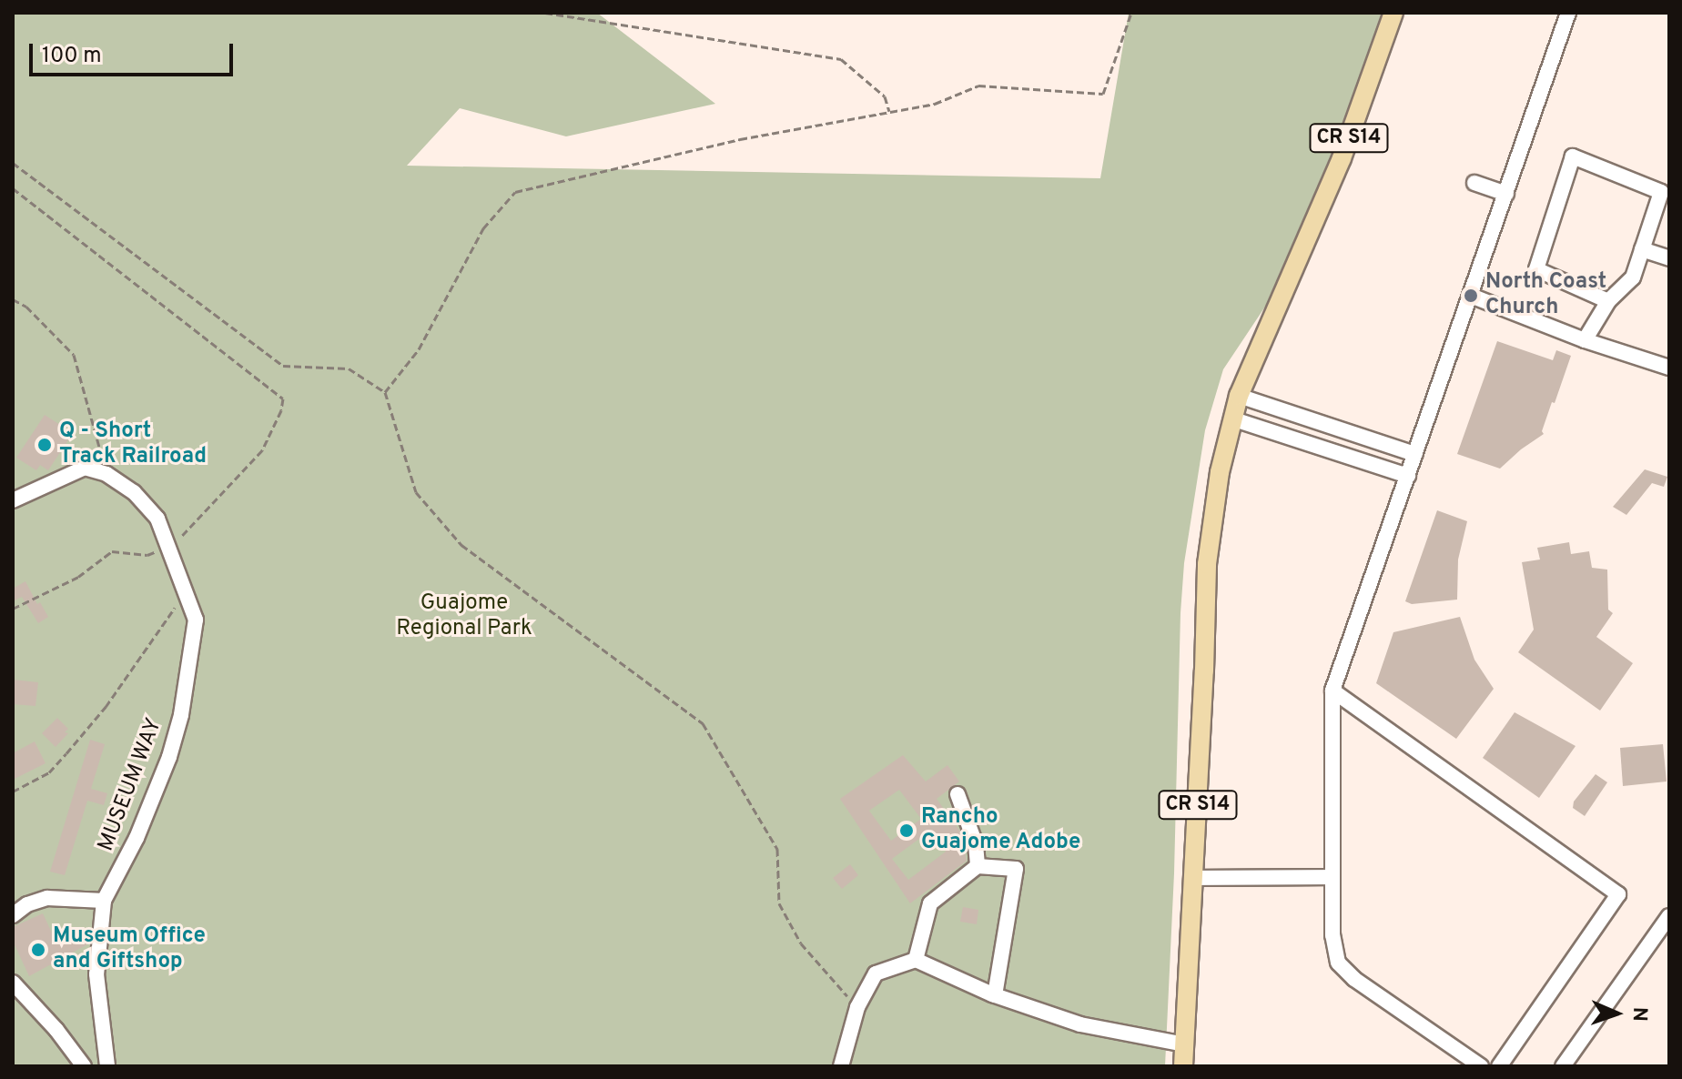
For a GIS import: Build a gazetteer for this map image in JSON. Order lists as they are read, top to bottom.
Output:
{
  "streets": {
    "main road": ["CR S14"],
    "street": ["MUSEUM WAY"]
  },
  "parks": ["Guajome Regional Park"],
  "places": [
    "North Coast Church",
    "Q - Short Track Railroad",
    "Rancho Guajome Adobe",
    "Museum Office and Giftshop"
  ],
  "scale_bar": "100 m",
  "north": "right"
}
